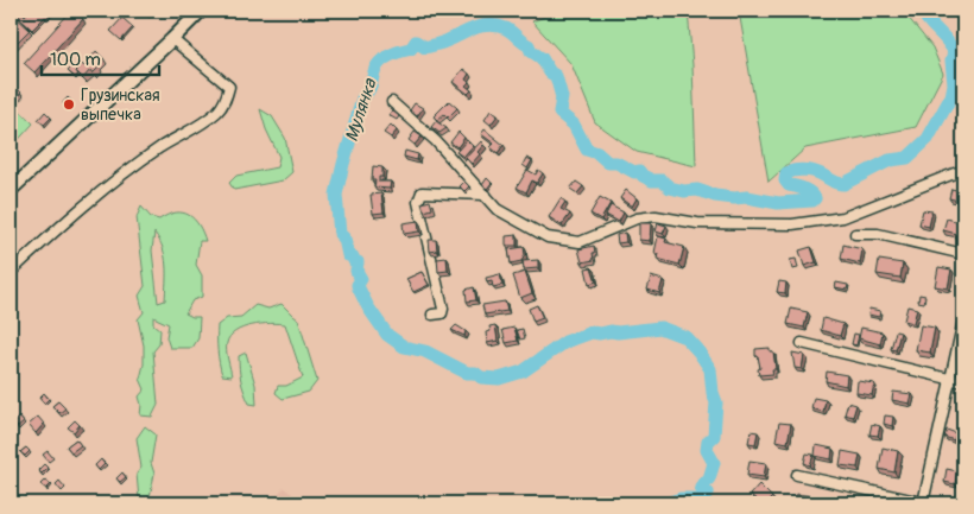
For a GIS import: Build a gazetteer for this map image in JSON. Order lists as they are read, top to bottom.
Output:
{
  "water": ["Мулянка"],
  "places": ["Грузинская выпечка"],
  "scale_bar": "100 m"
}
